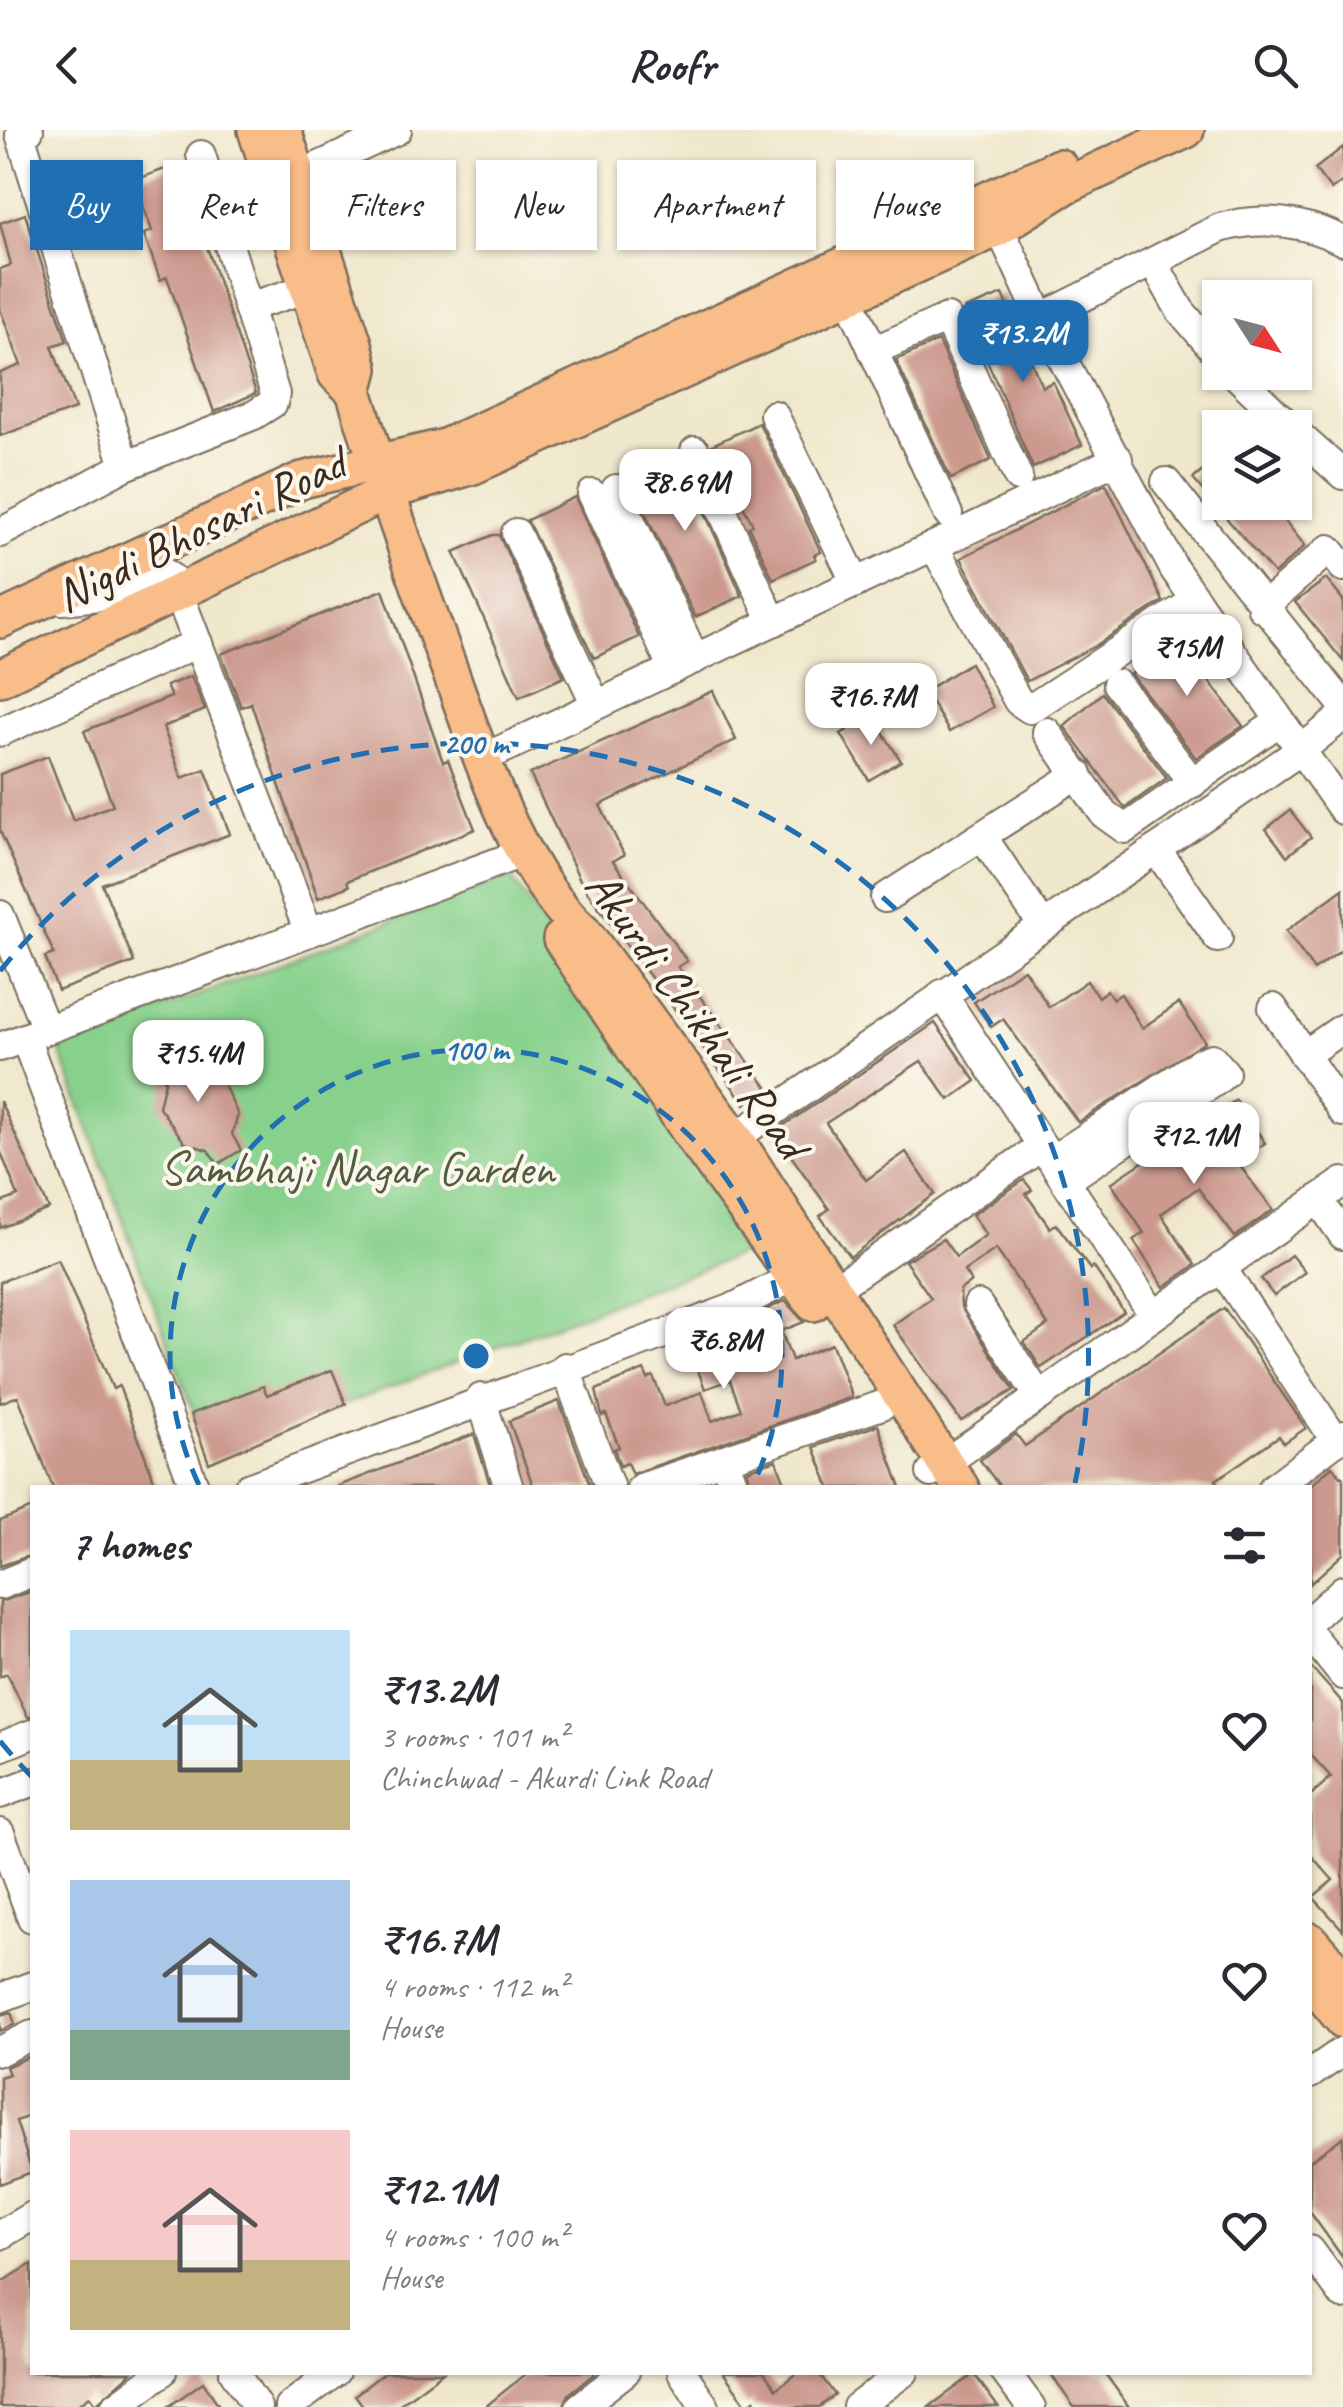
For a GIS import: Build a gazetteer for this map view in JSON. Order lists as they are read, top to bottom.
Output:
{
  "streets": {
    "main road": ["Nigdi Bhosari Road", "Akurdi Chikhali Road"]
  },
  "crossings": [
    ["Nigdi Bhosari Road", "Akurdi Chikhali Road"]
  ],
  "parks": ["Sambhaji Nagar Garden"],
  "north": "bottom right",
  "page": {
    "header": "Roofr",
    "chip": [
      "Buy",
      "Rent",
      "Filters",
      "New",
      "Apartment",
      "House"
    ],
    "price": [
      "₹13.2M",
      "₹8.69M",
      "₹15M",
      "₹16.7M",
      "₹15.4M",
      "₹12.1M",
      "₹6.8M"
    ],
    "heading": "7 homes",
    "list": [
      {
        "name": "₹13.2M",
        "note": "3 rooms · 101 m² · Chinchwad - Akurdi Link Road"
      },
      {
        "name": "₹16.7M",
        "note": "4 rooms · 112 m² · House"
      },
      {
        "name": "₹12.1M",
        "note": "4 rooms · 100 m² · House"
      }
    ]
  },
  "rings": ["200 m", "100 m"]
}
